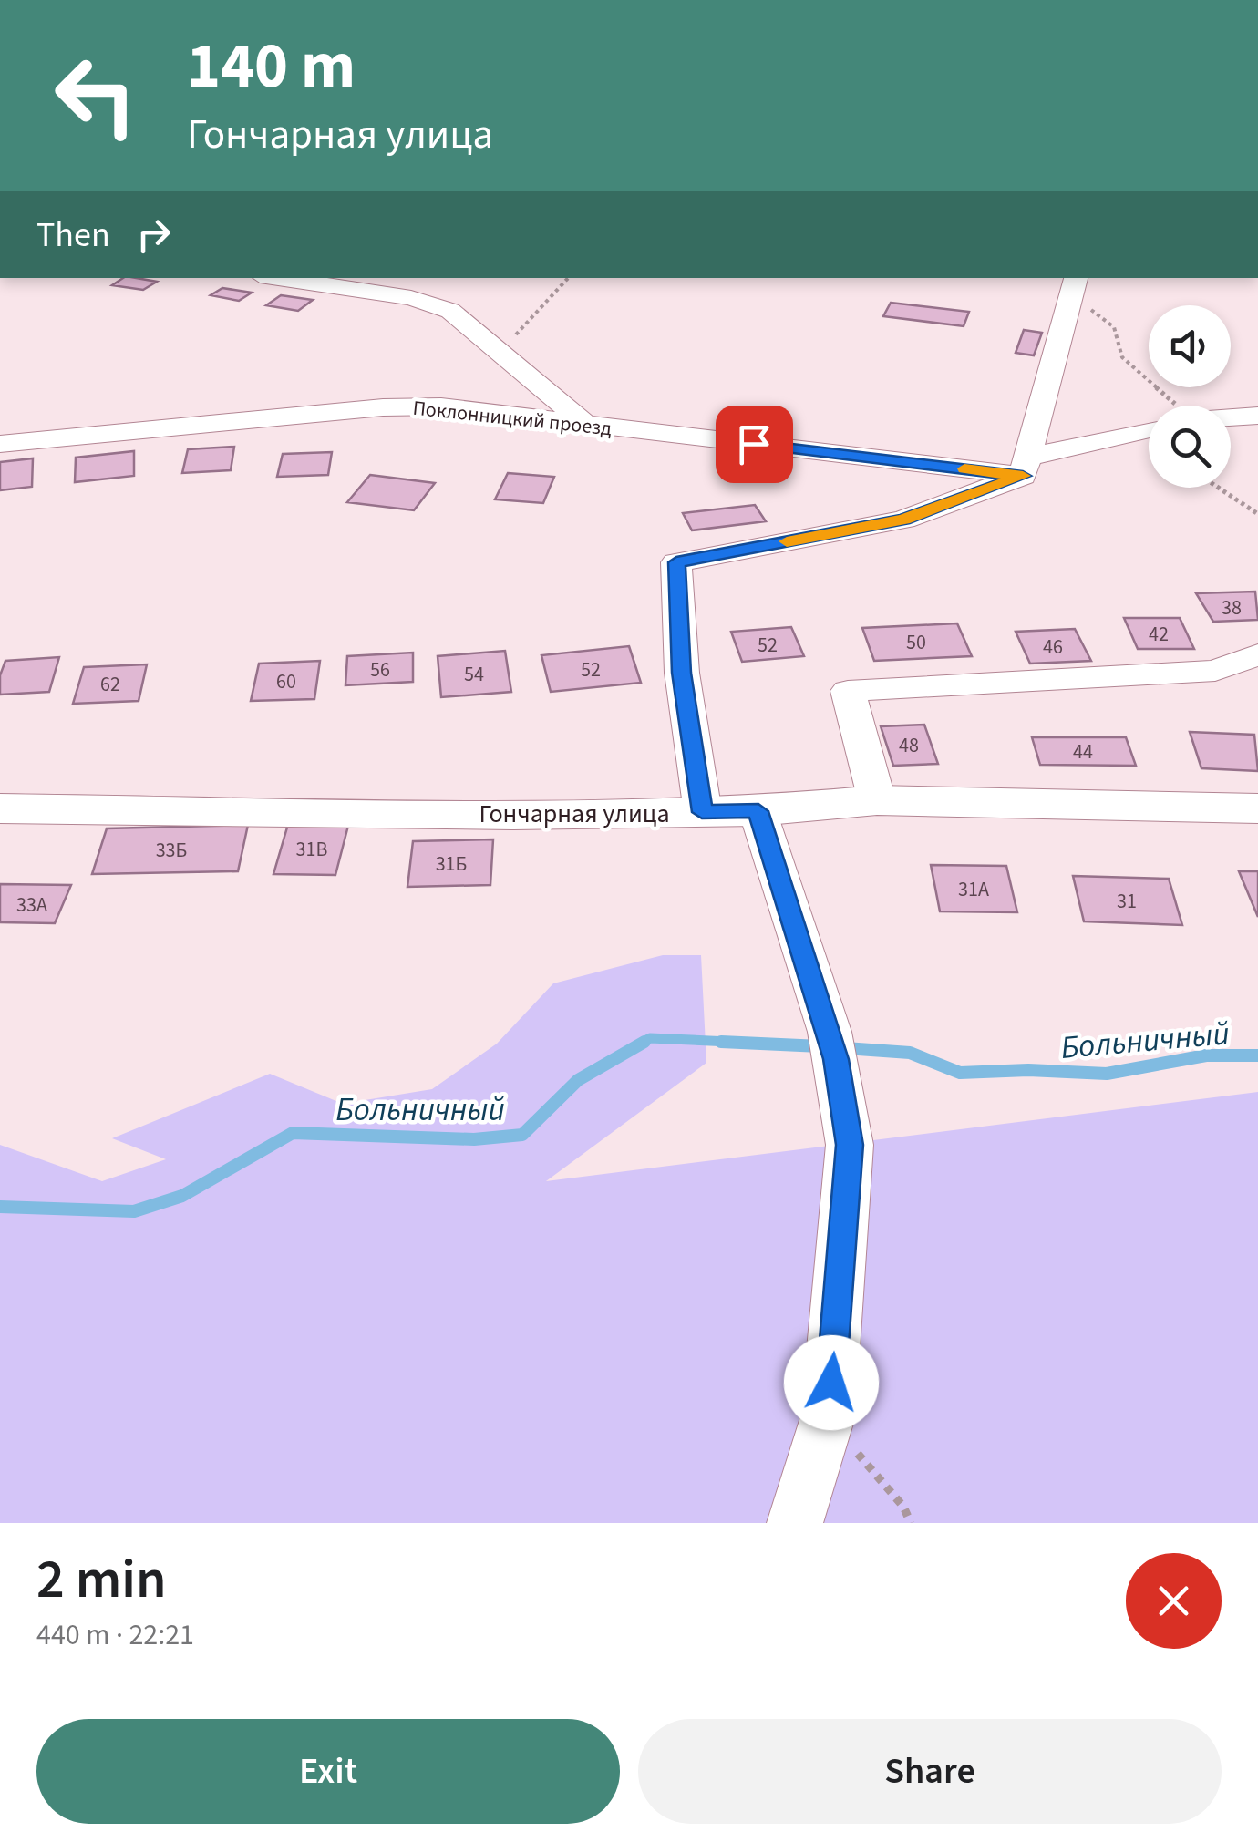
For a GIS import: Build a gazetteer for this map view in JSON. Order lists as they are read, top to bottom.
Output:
{
  "streets": {
    "street": ["Поклонницкий проезд", "Гончарная улица"]
  },
  "water": ["Больничный"],
  "house_numbers": [
    "38",
    "42",
    "50",
    "52",
    "46",
    "56",
    "52",
    "54",
    "60",
    "62",
    "48",
    "44",
    "31В",
    "33Б",
    "31Б",
    "31А",
    "31",
    "33А"
  ],
  "page": {
    "turn": ["140 m", "Гончарная улица"],
    "then": "Then",
    "heading": ["2 min", "440 m · 22:21"],
    "buttons": ["Exit", "Share"]
  }
}
